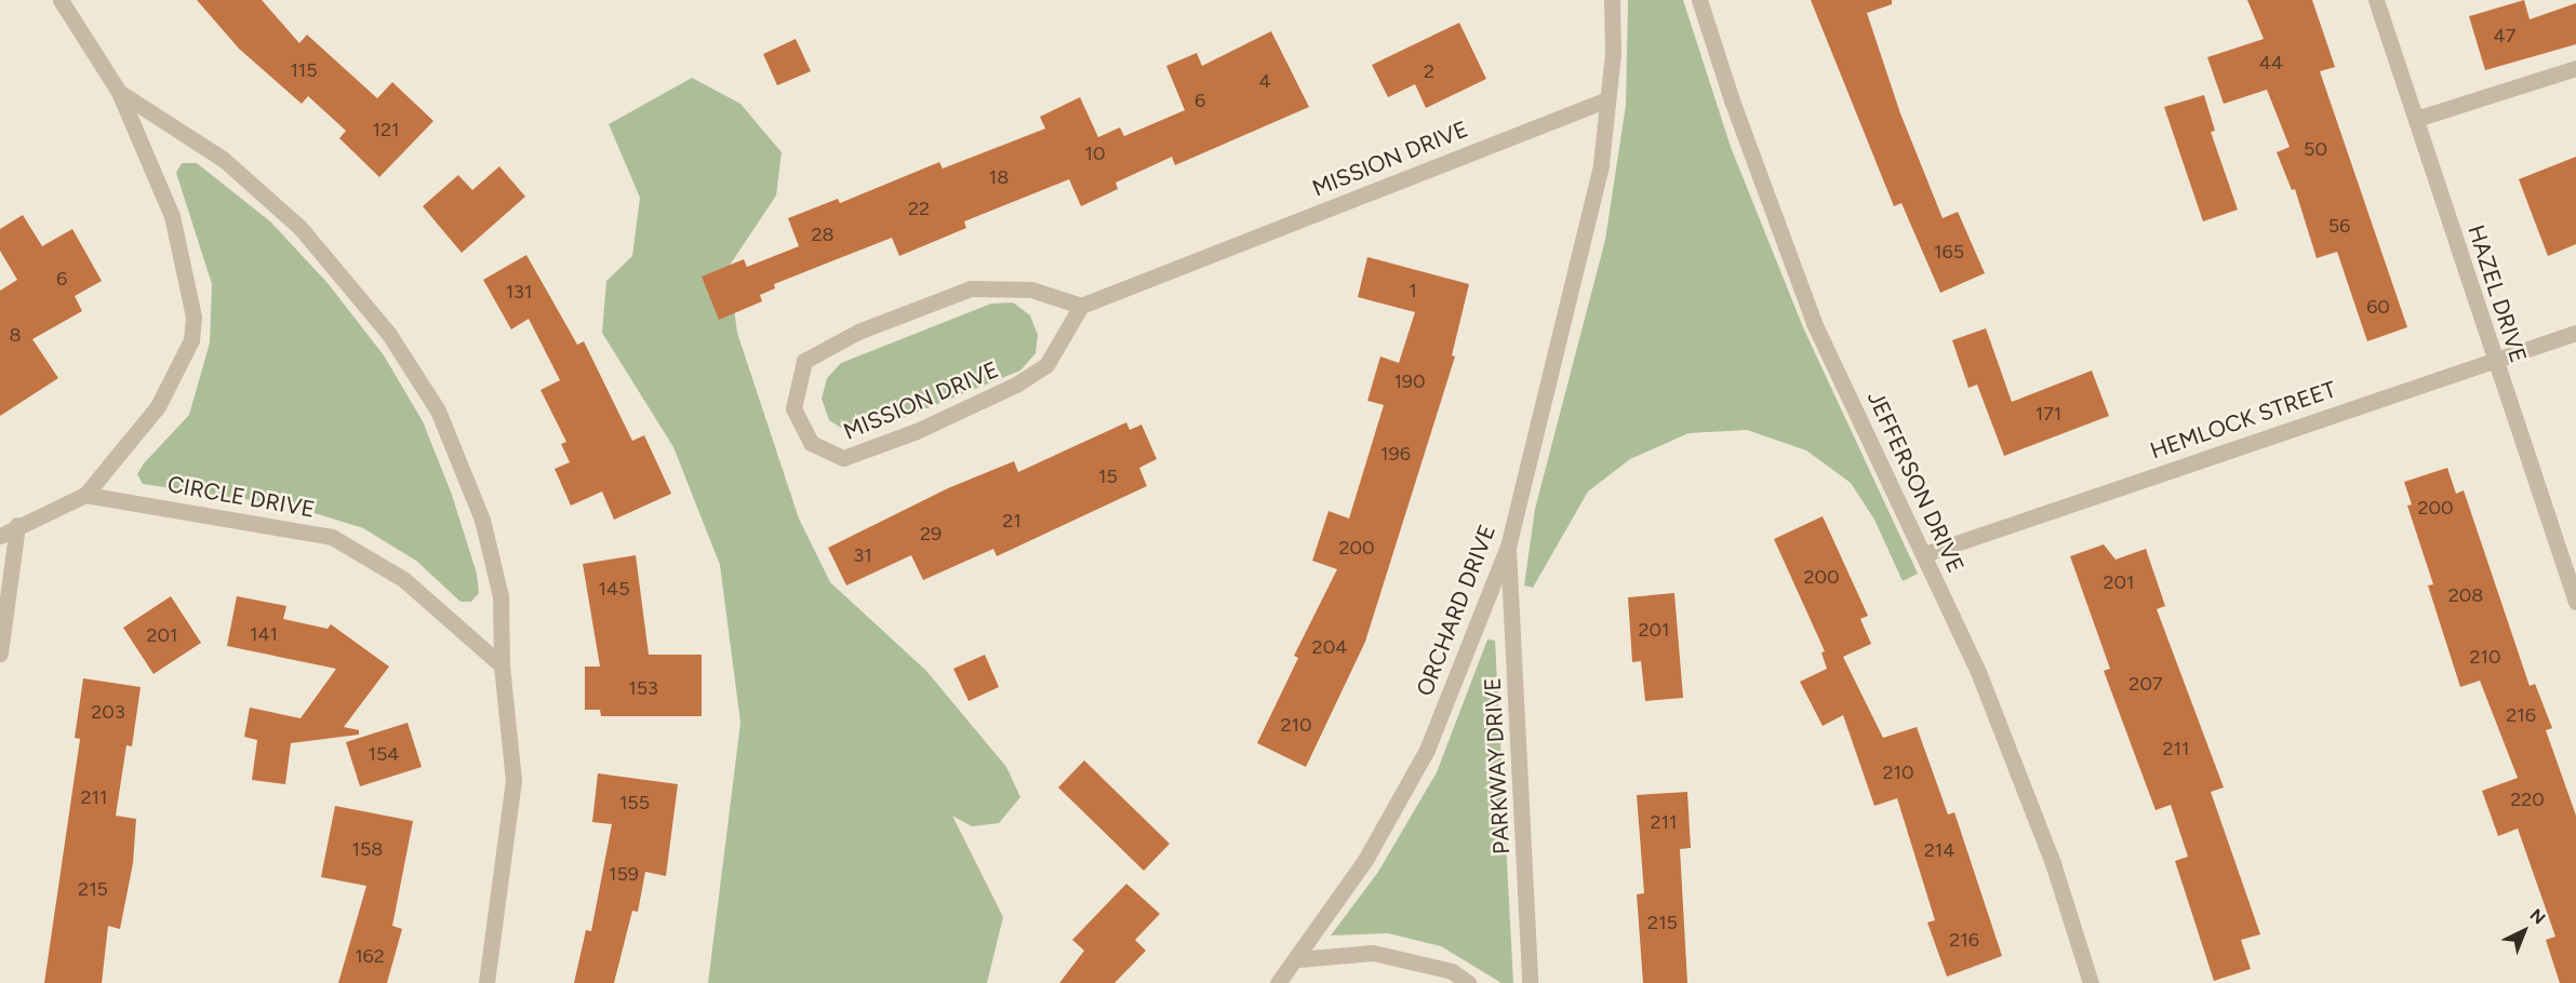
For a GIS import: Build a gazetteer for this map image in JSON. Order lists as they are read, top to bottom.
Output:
{
  "streets": {
    "street": [
      "MISSION DRIVE",
      "HAZEL DRIVE",
      "HEMLOCK STREET",
      "JEFFERSON DRIVE",
      "CIRCLE DRIVE",
      "ORCHARD DRIVE",
      "PARKWAY DRIVE"
    ]
  },
  "crossings": [
    ["MISSION DRIVE", "ORCHARD DRIVE"],
    ["HAZEL DRIVE", "HEMLOCK STREET"],
    ["HEMLOCK STREET", "JEFFERSON DRIVE"],
    ["ORCHARD DRIVE", "PARKWAY DRIVE"]
  ],
  "house_numbers": [
    "47",
    "44",
    "115",
    "2",
    "4",
    "6",
    "121",
    "50",
    "10",
    "18",
    "22",
    "56",
    "28",
    "165",
    "6",
    "1",
    "131",
    "60",
    "8",
    "190",
    "171",
    "196",
    "15",
    "200",
    "21",
    "29",
    "200",
    "31",
    "200",
    "201",
    "145",
    "208",
    "201",
    "141",
    "201",
    "204",
    "210",
    "207",
    "153",
    "203",
    "216",
    "210",
    "211",
    "154",
    "210",
    "211",
    "220",
    "155",
    "211",
    "158",
    "214",
    "159",
    "215",
    "215",
    "216",
    "162"
  ],
  "north": "top right"
}
